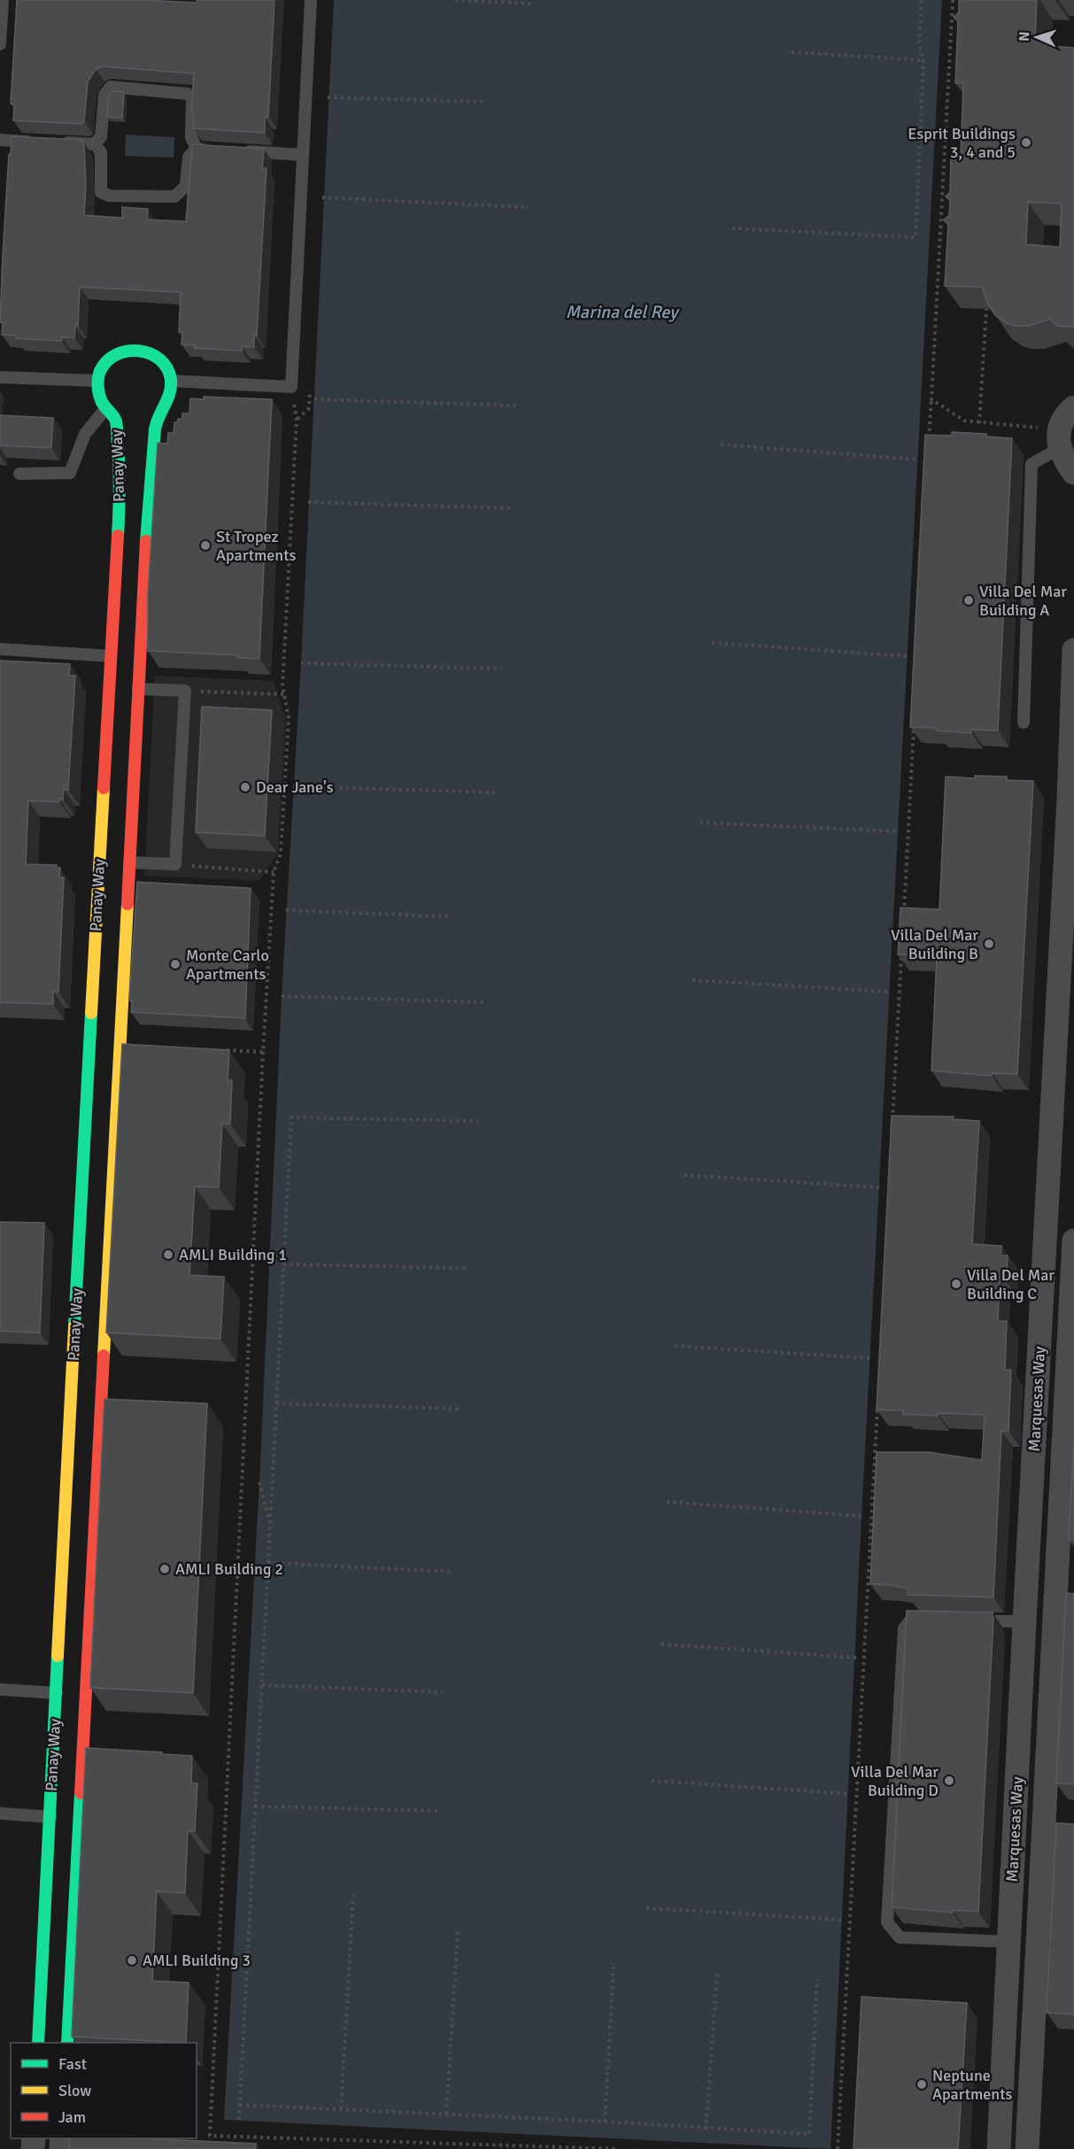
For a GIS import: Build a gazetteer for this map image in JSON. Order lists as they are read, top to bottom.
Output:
{
  "streets": {
    "street": ["Panay Way", "Marquesas Way"]
  },
  "water": ["Marina del Rey"],
  "places": [
    "Esprit Buildings 3, 4 and 5",
    "St Tropez Apartments",
    "Villa Del Mar Building A",
    "Dear Jane's",
    "Villa Del Mar Building B",
    "Monte Carlo Apartments",
    "AMLI Building 1",
    "Villa Del Mar Building C",
    "AMLI Building 2",
    "Villa Del Mar Building D",
    "AMLI Building 3",
    "Neptune Apartments"
  ],
  "legend": ["Fast", "Slow", "Jam"],
  "north": "left"
}
